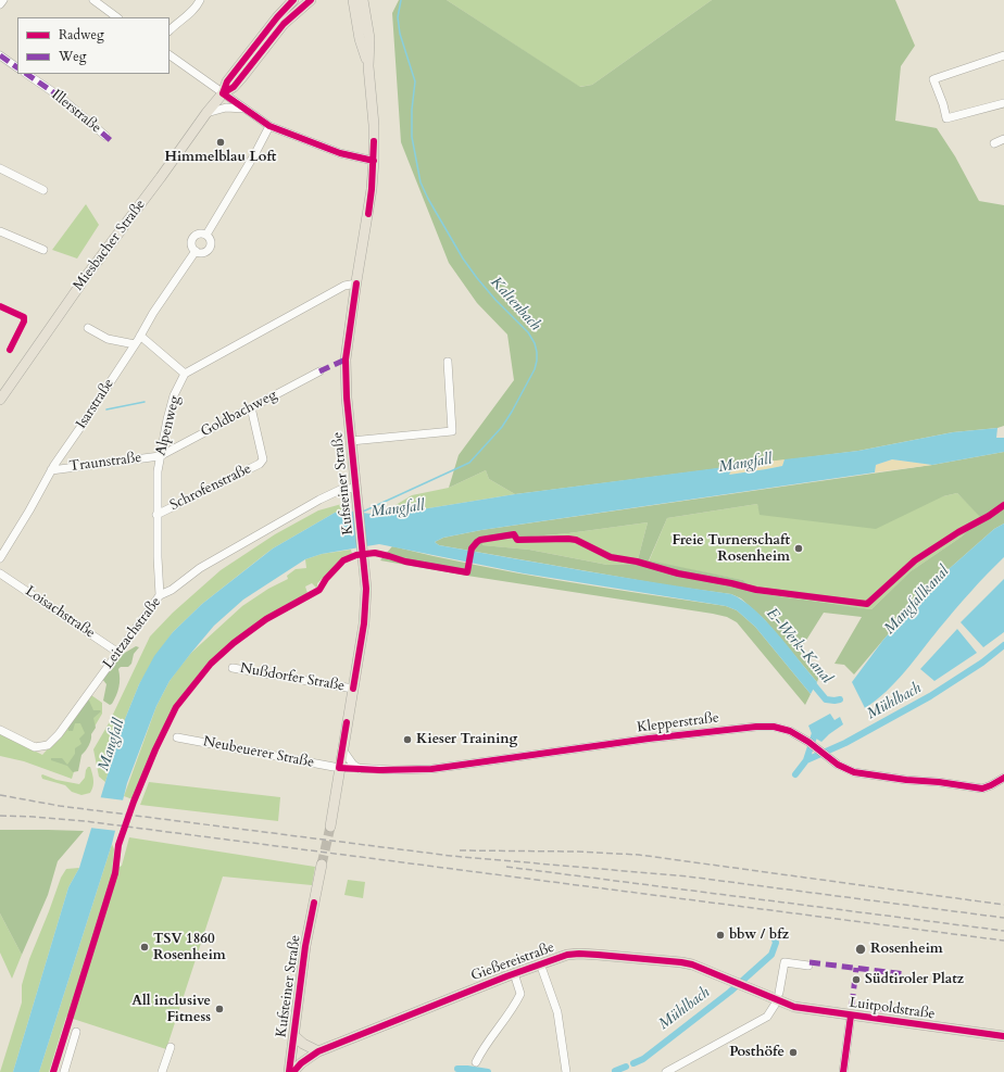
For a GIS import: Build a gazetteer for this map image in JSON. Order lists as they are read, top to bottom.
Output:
{
  "streets": {
    "main road": [
      "Miesbacher Straße",
      "Kufsteiner Straße",
      "Gießereistraße",
      "Luitpoldstraße"
    ],
    "street": [
      "Illerstraße",
      "Isarstraße",
      "Goldbachweg",
      "Alpenweg",
      "Traunstraße",
      "Schrofenstraße",
      "Loisachstraße",
      "Leitzachstraße",
      "Nußdorfer Straße",
      "Klepperstraße",
      "Neubeuerer Straße"
    ]
  },
  "crossings": [
    ["Isarstraße", "Traunstraße"],
    ["Goldbachweg", "Alpenweg"],
    ["Goldbachweg", "Traunstraße"],
    ["Goldbachweg", "Schrofenstraße"],
    ["Alpenweg", "Traunstraße"],
    ["Alpenweg", "Schrofenstraße"],
    ["Alpenweg", "Leitzachstraße"],
    ["Kufsteiner Straße", "Leitzachstraße"],
    ["Kufsteiner Straße", "Nußdorfer Straße"],
    ["Kufsteiner Straße", "Klepperstraße"],
    ["Kufsteiner Straße", "Neubeuerer Straße"],
    ["Kufsteiner Straße", "Gießereistraße"],
    ["Loisachstraße", "Leitzachstraße"],
    ["Klepperstraße", "Neubeuerer Straße"],
    ["Gießereistraße", "Luitpoldstraße"]
  ],
  "water": [
    "Kaltenbach",
    "Mangfall",
    "Mangfallkanal",
    "E-Werk-Kanal",
    "Mühlbach"
  ],
  "places": [
    "Himmelblau Loft",
    "Freie Turnerschaft Rosenheim",
    "Kieser Training",
    "bbw / bfz",
    "TSV 1860 Rosenheim",
    "Rosenheim",
    "Südtiroler Platz",
    "All inclusive Fitness",
    "Posthöfe"
  ],
  "legend": ["Radweg", "Weg"]
}
